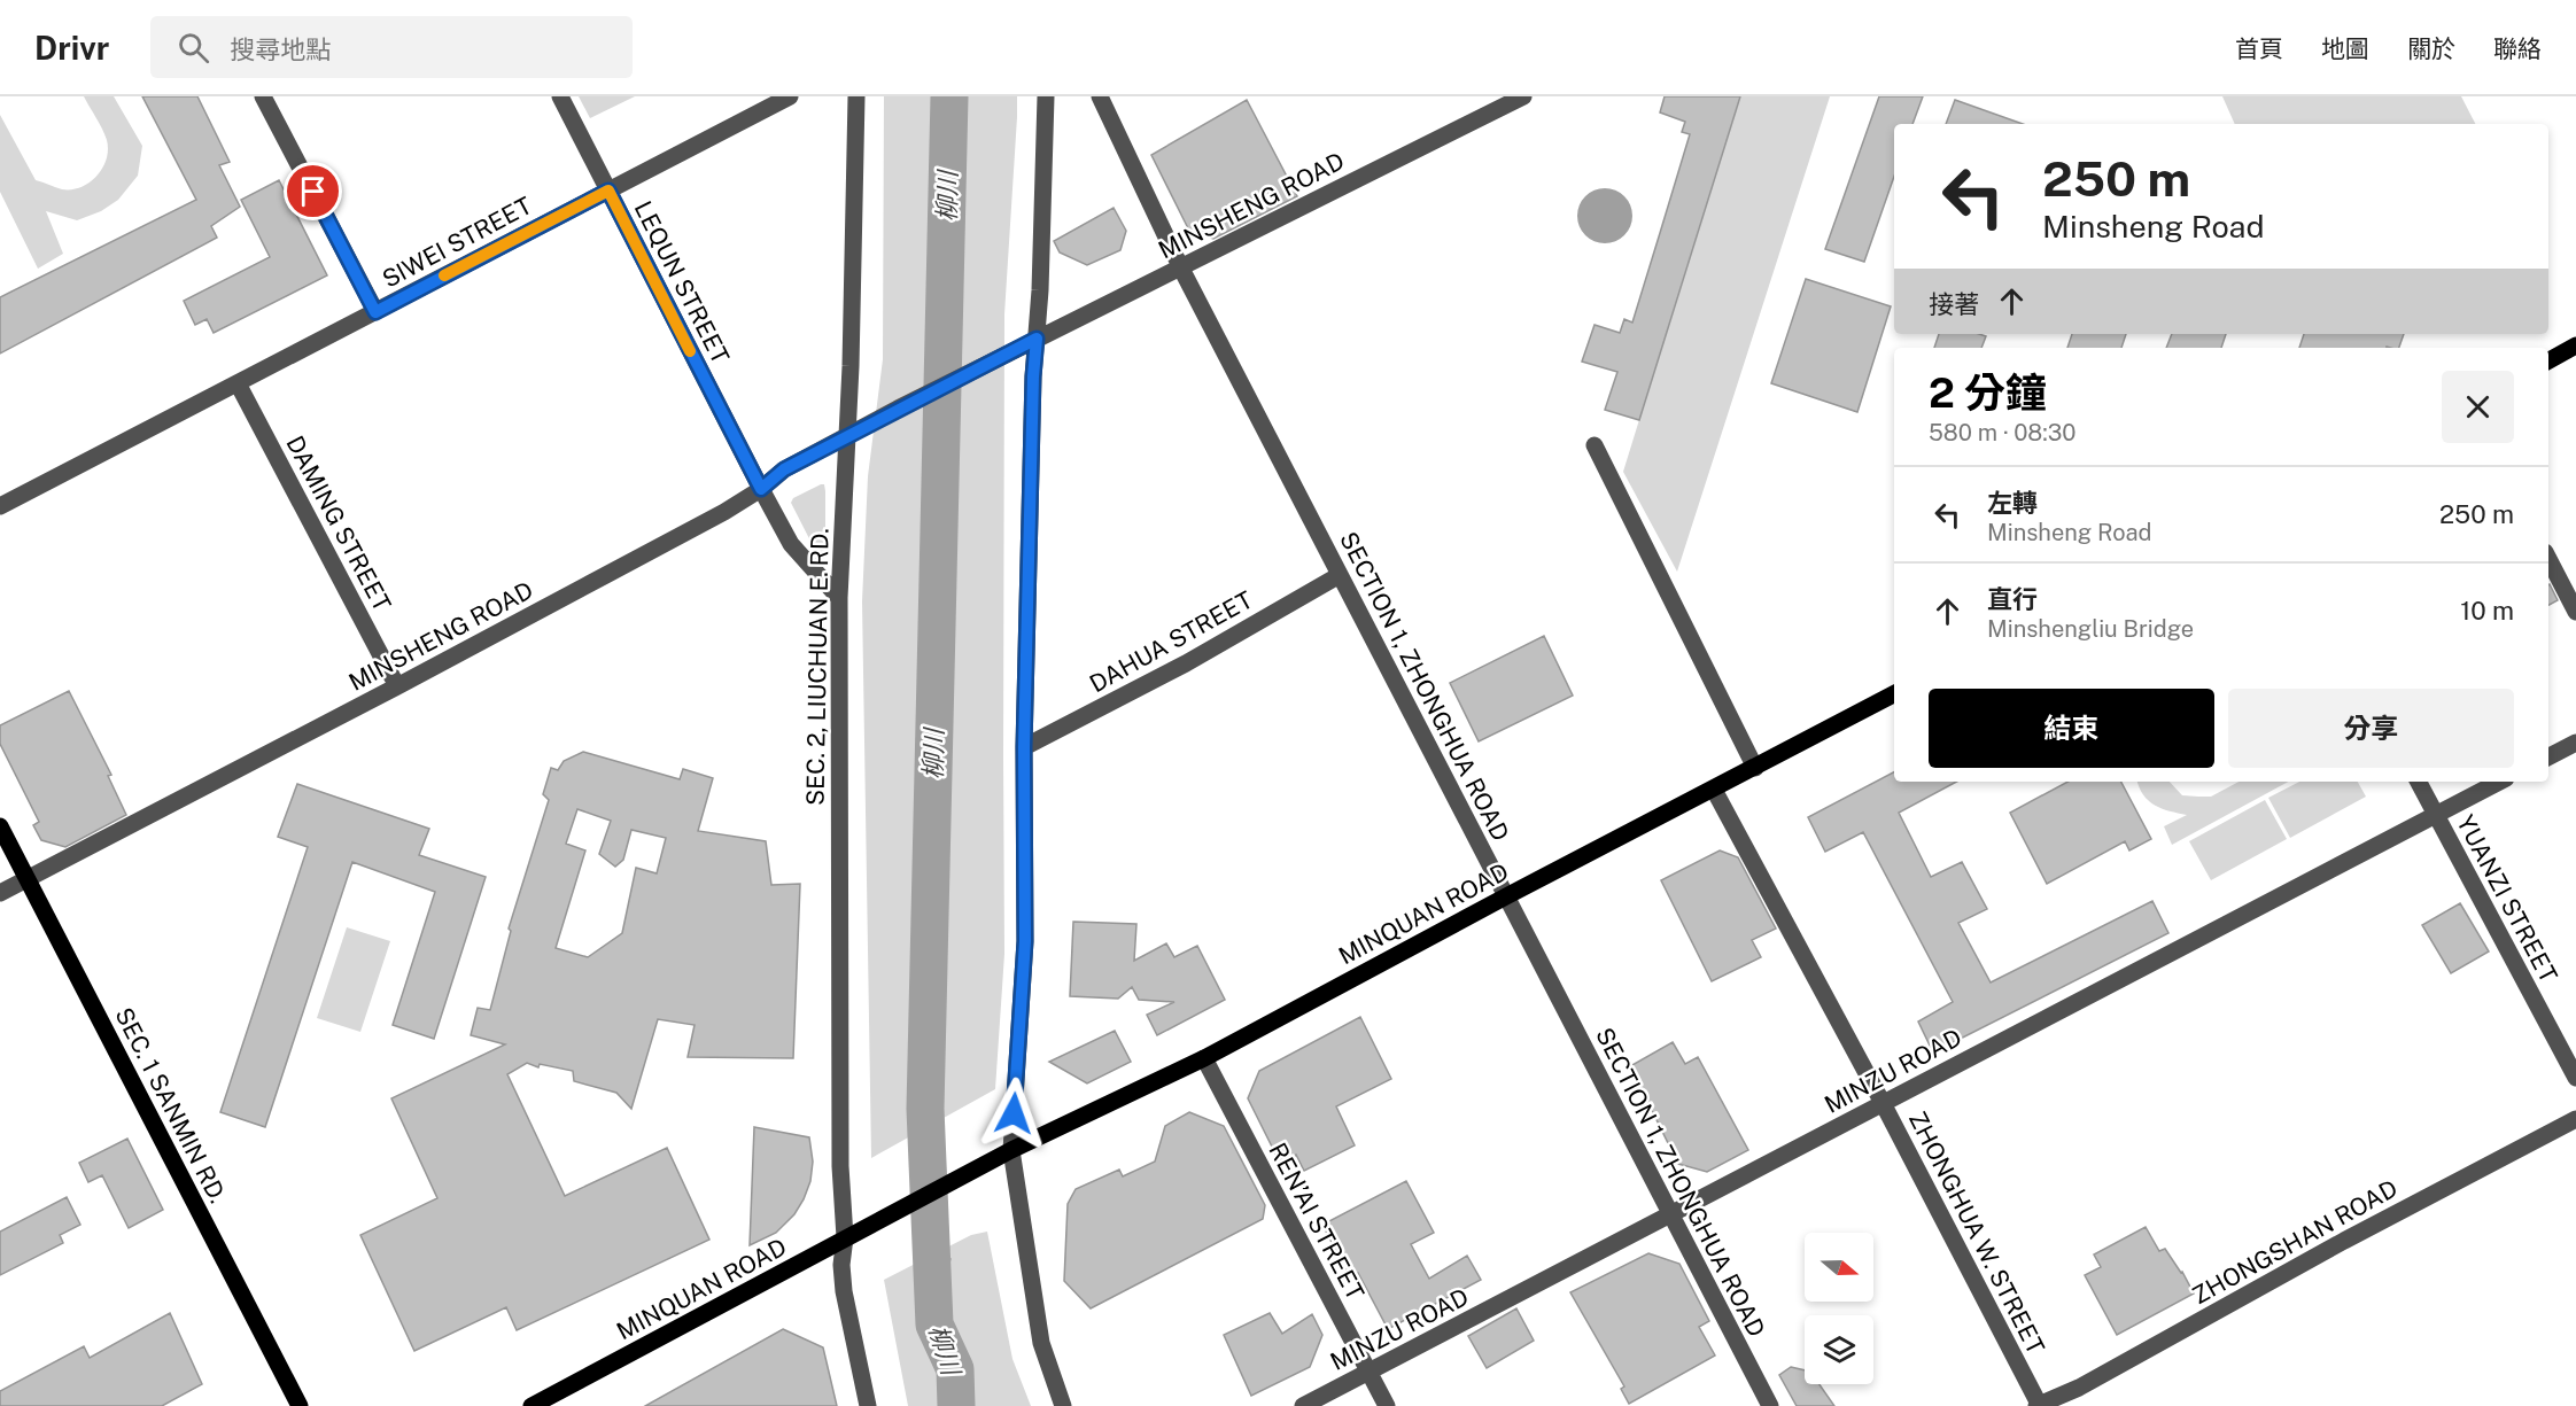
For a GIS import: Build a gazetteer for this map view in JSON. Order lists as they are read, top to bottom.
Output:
{
  "streets": {
    "main road": ["MINQUAN ROAD", "SEC. 1 SANMIN RD."],
    "street": [
      "MINSHENG ROAD",
      "SIWEI STREET",
      "LEQUN STREET",
      "DAMING STREET",
      "DAHUA STREET",
      "SEC. 2, LIUCHUAN E. RD.",
      "SECTION 1, ZHONGHUA ROAD",
      "YUANZI STREET",
      "MINZU ROAD",
      "REN’AI STREET",
      "ZHONGHUA W. STREET",
      "ZHONGSHAN ROAD"
    ]
  },
  "crossings": [
    ["MINSHENG ROAD", "LEQUN STREET"],
    ["MINSHENG ROAD", "DAMING STREET"],
    ["MINSHENG ROAD", "SEC. 2, LIUCHUAN E. RD."],
    ["MINSHENG ROAD", "SECTION 1, ZHONGHUA ROAD"],
    ["MINSHENG ROAD", "SEC. 1 SANMIN RD."],
    ["SIWEI STREET", "LEQUN STREET"],
    ["SIWEI STREET", "DAMING STREET"],
    ["LEQUN STREET", "SEC. 2, LIUCHUAN E. RD."],
    ["DAHUA STREET", "SECTION 1, ZHONGHUA ROAD"],
    ["SEC. 2, LIUCHUAN E. RD.", "MINQUAN ROAD"],
    ["SECTION 1, ZHONGHUA ROAD", "MINQUAN ROAD"],
    ["SECTION 1, ZHONGHUA ROAD", "MINZU ROAD"],
    ["YUANZI STREET", "MINZU ROAD"],
    ["MINQUAN ROAD", "REN’AI STREET"],
    ["MINQUAN ROAD", "ZHONGHUA W. STREET"],
    ["MINZU ROAD", "REN’AI STREET"],
    ["MINZU ROAD", "ZHONGHUA W. STREET"],
    ["ZHONGHUA W. STREET", "ZHONGSHAN ROAD"]
  ],
  "water": ["柳川"],
  "north": "right",
  "page": {
    "header": "Drivr",
    "search": "搜尋地點",
    "nav": [
      "首頁",
      "地圖",
      "關於",
      "聯絡"
    ],
    "turn": ["250 m", "Minsheng Road"],
    "then": "接著",
    "heading": ["2 分鐘", "580 m · 08:30"],
    "list": [
      {
        "name": "左轉",
        "note": "Minsheng Road",
        "value": "250 m"
      },
      {
        "name": "直行",
        "note": "Minshengliu Bridge",
        "value": "10 m"
      }
    ],
    "buttons": ["結束", "分享"]
  }
}
